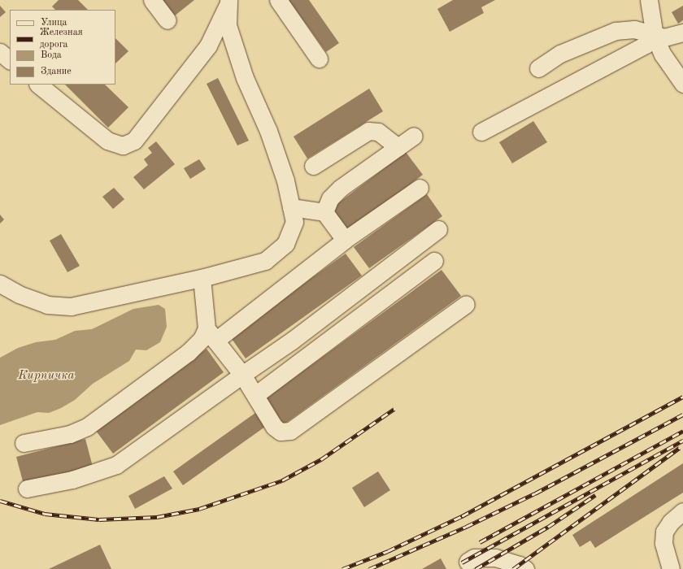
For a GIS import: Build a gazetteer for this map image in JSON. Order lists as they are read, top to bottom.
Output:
{
  "water": ["Кирпичка"],
  "legend": [
    "Улица",
    "Железная дорога",
    "Вода",
    "Здание"
  ]
}
